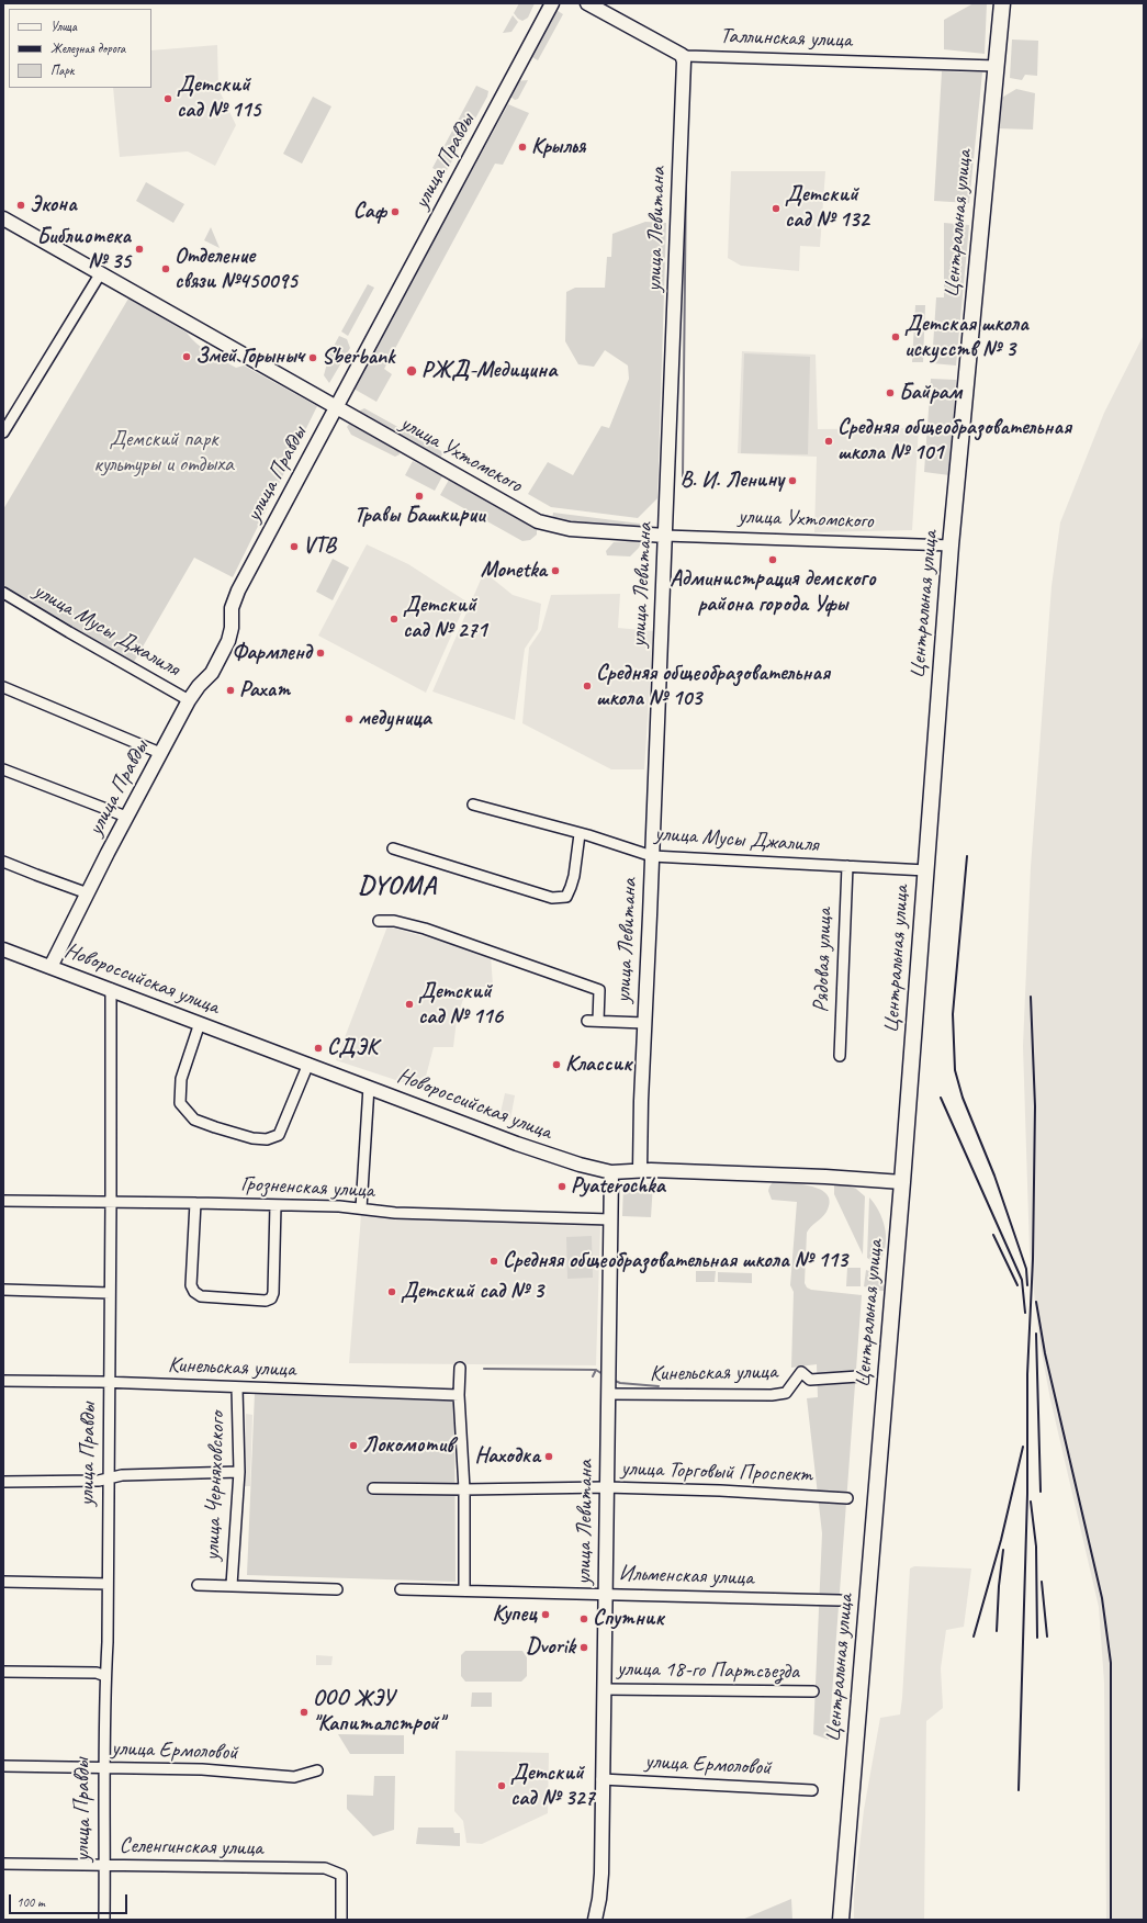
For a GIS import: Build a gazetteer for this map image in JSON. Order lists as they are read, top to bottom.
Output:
{
  "streets": {
    "main road": ["Центральная улица"],
    "street": [
      "Таллинская улица",
      "улица Правды",
      "улица Левитана",
      "улица Ухтомского",
      "улица Мусы Джалиля",
      "Рядовая улица",
      "Новороссийская улица",
      "Грозненская улица",
      "Кинельская улица",
      "улица Торговый Проспект",
      "улица Черняховского",
      "Ильменская улица",
      "улица 18-го Партсъезда",
      "улица Ермоловой",
      "Селенгинская улица"
    ]
  },
  "crossings": [
    ["Таллинская улица", "Центральная улица"],
    ["Таллинская улица", "улица Левитана"],
    ["улица Правды", "улица Ухтомского"],
    ["улица Правды", "улица Мусы Джалиля"],
    ["улица Правды", "Новороссийская улица"],
    ["улица Правды", "Грозненская улица"],
    ["улица Правды", "Кинельская улица"],
    ["улица Правды", "улица Ермоловой"],
    ["улица Правды", "Селенгинская улица"],
    ["Центральная улица", "улица Ухтомского"],
    ["Центральная улица", "улица Мусы Джалиля"],
    ["Центральная улица", "Новороссийская улица"],
    ["улица Левитана", "улица Ухтомского"],
    ["улица Левитана", "улица Мусы Джалиля"],
    ["улица Левитана", "Новороссийская улица"],
    ["улица Левитана", "Грозненская улица"],
    ["улица Левитана", "Кинельская улица"],
    ["улица Левитана", "улица Торговый Проспект"],
    ["улица Левитана", "Ильменская улица"],
    ["улица Левитана", "улица 18-го Партсъезда"],
    ["улица Левитана", "улица Ермоловой"],
    ["улица Мусы Джалиля", "Рядовая улица"],
    ["Кинельская улица", "улица Черняховского"]
  ],
  "districts": ["DYOMA"],
  "parks": ["Демский парк культуры и отдыха"],
  "places": [
    "Детский сад № 115",
    "Крылья",
    "Экона",
    "Детский сад № 132",
    "Саф",
    "Библиотека № 35",
    "Отделение связи №450095",
    "Детская школа искусств № 3",
    "Змей Горыныч",
    "Sberbank",
    "РЖД-Медицина",
    "Байрам",
    "Средняя общеобразовательная школа № 101",
    "В. И. Ленину",
    "Травы Башкирии",
    "VTB",
    "Администрация демского района города Уфы",
    "Monetka",
    "Детский сад № 271",
    "Фармленд",
    "Средняя общеобразовательная школа № 103",
    "Рахат",
    "медуница",
    "Детский сад № 116",
    "СДЭК",
    "Классик",
    "Pyaterochka",
    "Средняя общеобразовательная школа № 113",
    "Детский сад № 3",
    "Локомотив",
    "Находка",
    "Купец",
    "Спутник",
    "Dvorik",
    "ООО ЖЭУ \"Капиталстрой\"",
    "Детский сад № 327"
  ],
  "legend": ["Улица", "Железная дорога", "Парк"],
  "scale_bar": "100 m"
}
